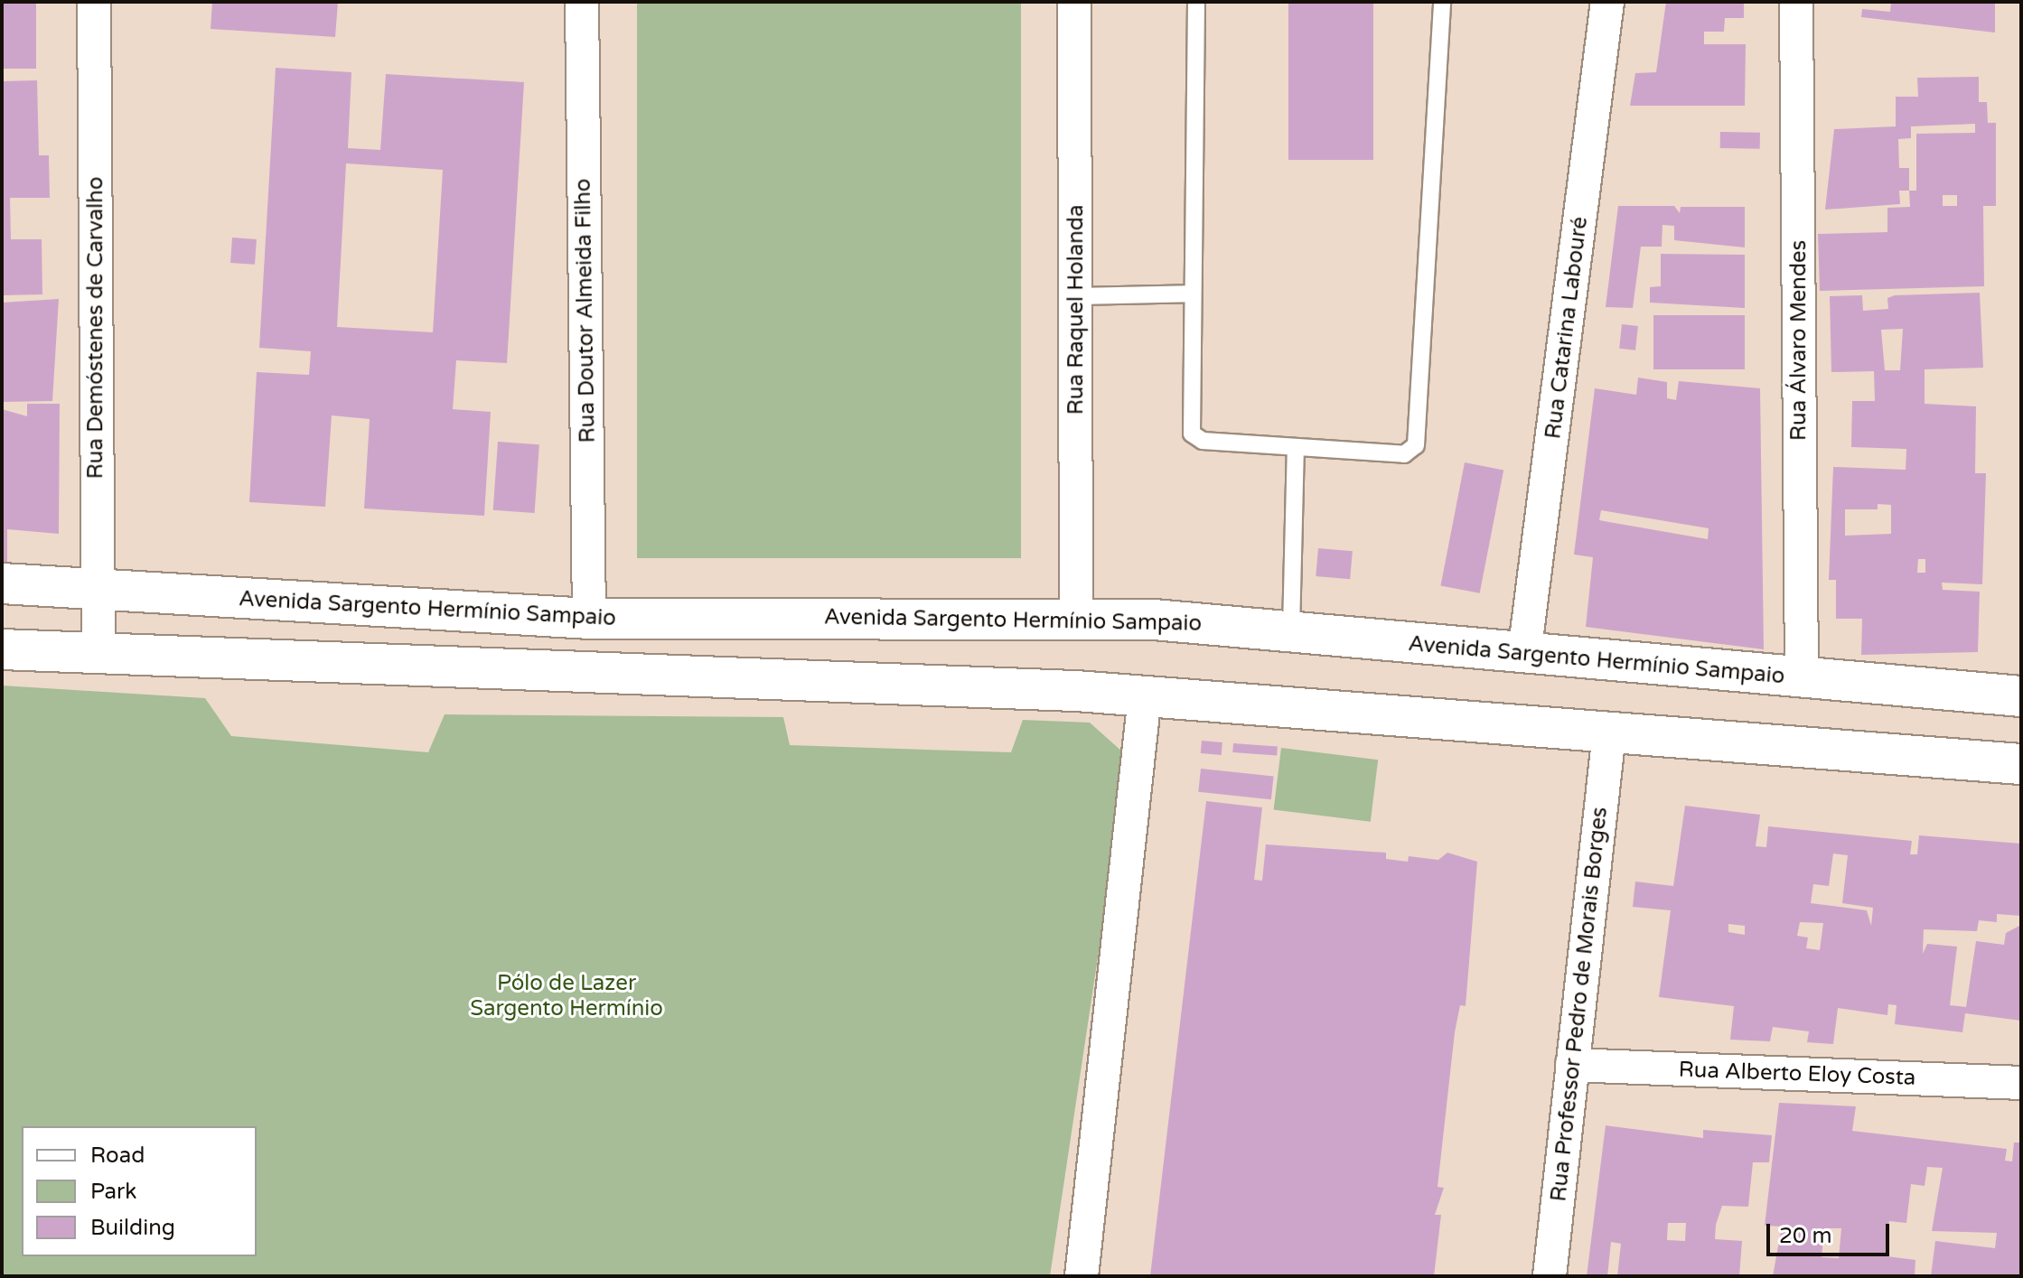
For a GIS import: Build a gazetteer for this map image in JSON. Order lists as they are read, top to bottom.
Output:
{
  "streets": {
    "main road": ["Avenida Sargento Hermínio Sampaio"],
    "street": [
      "Rua Raquel Holanda",
      "Rua Doutor Almeida Filho",
      "Rua Demóstenes de Carvalho",
      "Rua Catarina Labouré",
      "Rua Álvaro Mendes",
      "Rua Professor Pedro de Morais Borges",
      "Rua Alberto Eloy Costa"
    ]
  },
  "crossings": [
    ["Rua Raquel Holanda", "Avenida Sargento Hermínio Sampaio"],
    ["Rua Doutor Almeida Filho", "Avenida Sargento Hermínio Sampaio"],
    ["Rua Demóstenes de Carvalho", "Avenida Sargento Hermínio Sampaio"],
    ["Rua Catarina Labouré", "Avenida Sargento Hermínio Sampaio"],
    ["Rua Álvaro Mendes", "Avenida Sargento Hermínio Sampaio"],
    ["Rua Professor Pedro de Morais Borges", "Rua Alberto Eloy Costa"]
  ],
  "parks": ["Pólo de Lazer Sargento Hermínio"],
  "legend": ["Road", "Park", "Building"],
  "scale_bar": "20 m"
}
